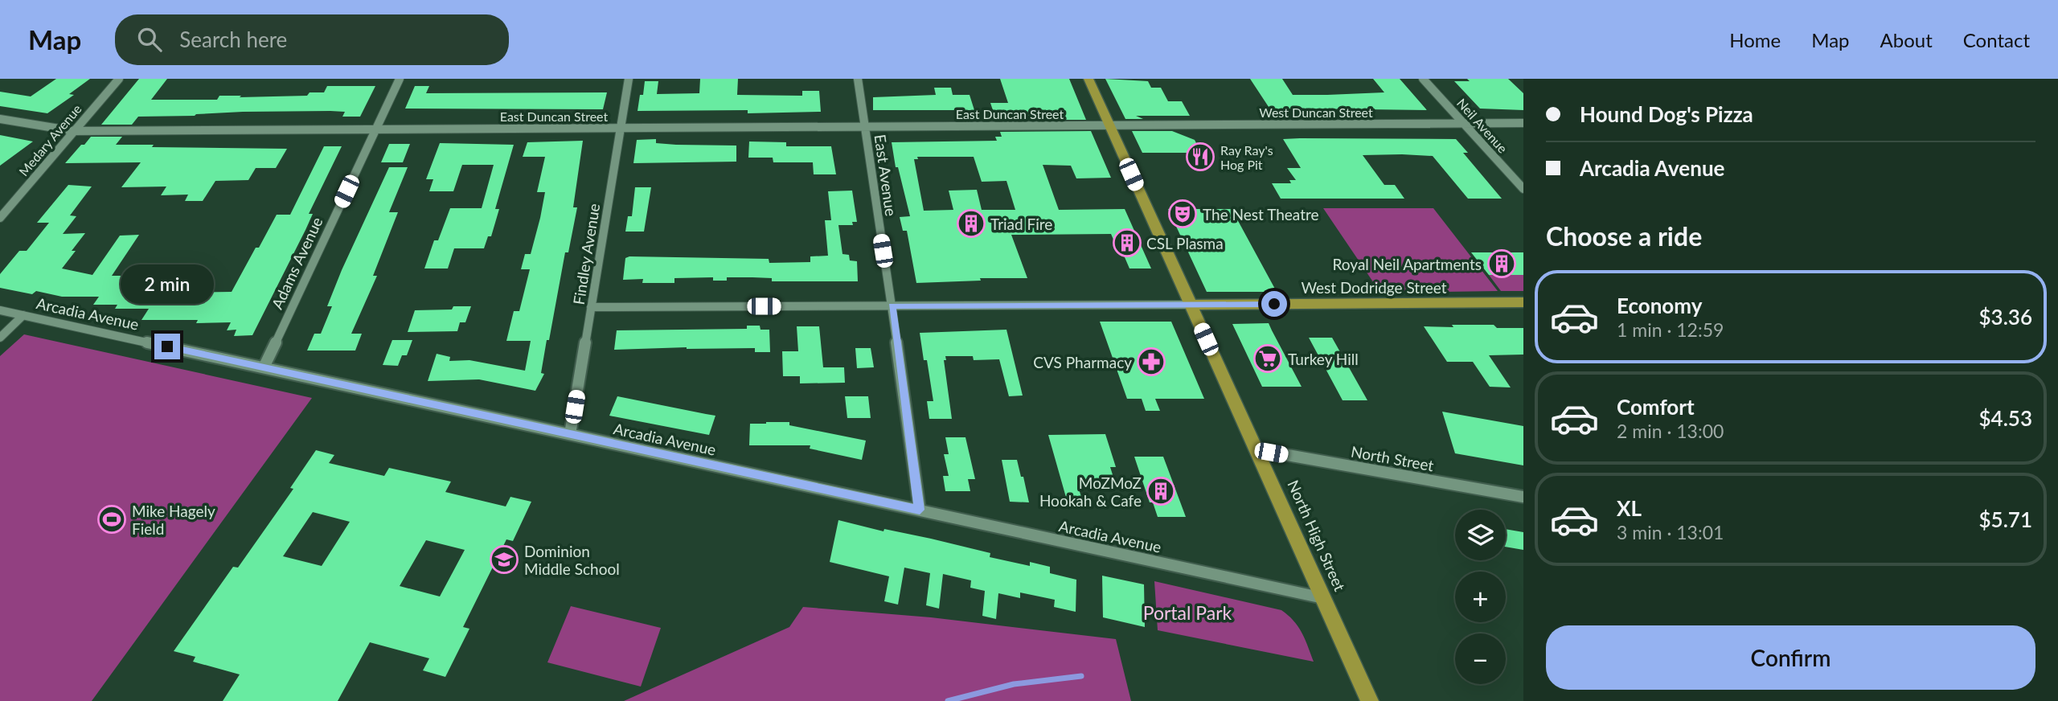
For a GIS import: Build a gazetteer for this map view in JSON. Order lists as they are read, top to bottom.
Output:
{
  "streets": {
    "main road": ["West Dodridge Street", "North High Street"],
    "street": [
      "West Duncan Street",
      "East Duncan Street",
      "Neil Avenue",
      "Medary Avenue",
      "East Avenue",
      "Findley Avenue",
      "Adams Avenue",
      "Arcadia Avenue",
      "North Street"
    ]
  },
  "crossings": [
    ["West Duncan Street", "East Duncan Street"],
    ["West Duncan Street", "Neil Avenue"],
    ["West Duncan Street", "North High Street"],
    ["East Duncan Street", "Medary Avenue"],
    ["East Duncan Street", "East Avenue"],
    ["East Duncan Street", "Findley Avenue"],
    ["East Duncan Street", "Adams Avenue"],
    ["East Duncan Street", "North High Street"],
    ["East Avenue", "Arcadia Avenue"],
    ["Findley Avenue", "Arcadia Avenue"],
    ["Adams Avenue", "Arcadia Avenue"],
    ["West Dodridge Street", "North High Street"],
    ["Arcadia Avenue", "North High Street"],
    ["North Street", "North High Street"]
  ],
  "parks": ["Portal Park"],
  "places": {
    "restaurant": ["Ray Ray's Hog Pit"],
    "theatre": ["The Nest Theatre"],
    "building": [
      "Triad Fire",
      "CSL Plasma",
      "Royal Neil Apartments",
      "MoZMoZ Hookah & Cafe"
    ],
    "supermarket": ["Turkey Hill"],
    "pharmacy": ["CVS Pharmacy"],
    "sports": ["Mike Hagely Field"],
    "school or university": ["Dominion Middle School"]
  },
  "page": {
    "header": "Map",
    "search": "Search here",
    "nav": [
      "Home",
      "Map",
      "About",
      "Contact"
    ],
    "banner": ["Hound Dog's Pizza", "Arcadia Avenue"],
    "heading": "Choose a ride",
    "bubble": "2 min",
    "list": [
      {
        "name": "Economy",
        "note": "1 min · 12:59",
        "value": "$3.36"
      },
      {
        "name": "Comfort",
        "note": "2 min · 13:00",
        "value": "$4.53"
      },
      {
        "name": "XL",
        "note": "3 min · 13:01",
        "value": "$5.71"
      }
    ],
    "map_buttons": ["+", "−"],
    "buttons": "Confirm"
  }
}
